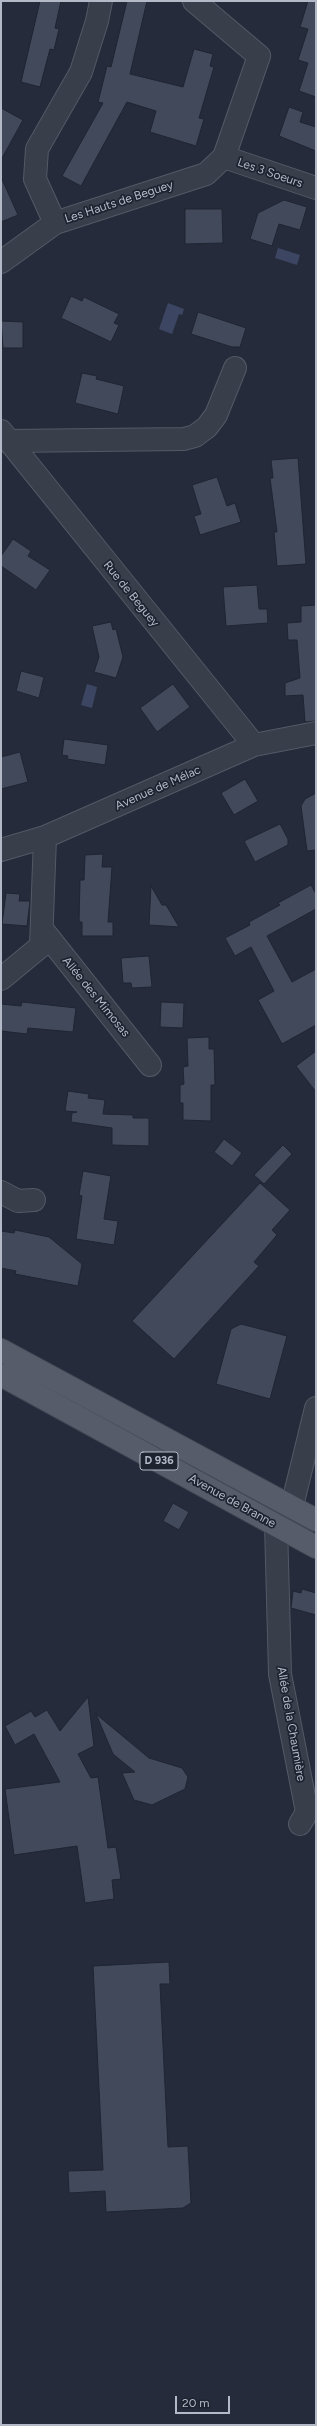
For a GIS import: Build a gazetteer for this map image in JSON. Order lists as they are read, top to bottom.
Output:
{
  "streets": {
    "main road": ["D 936", "Avenue de Branne"],
    "street": [
      "Les 3 Soeurs",
      "Les Hauts de Beguey",
      "Rue de Beguey",
      "Avenue de Mélac",
      "Allée des Mimosas",
      "Allée de la Chaumière"
    ]
  },
  "crossings": [
    ["Les 3 Soeurs", "Les Hauts de Beguey"],
    ["Rue de Beguey", "Avenue de Mélac"],
    ["Avenue de Branne", "Allée de la Chaumière"]
  ],
  "scale_bar": "20 m"
}
